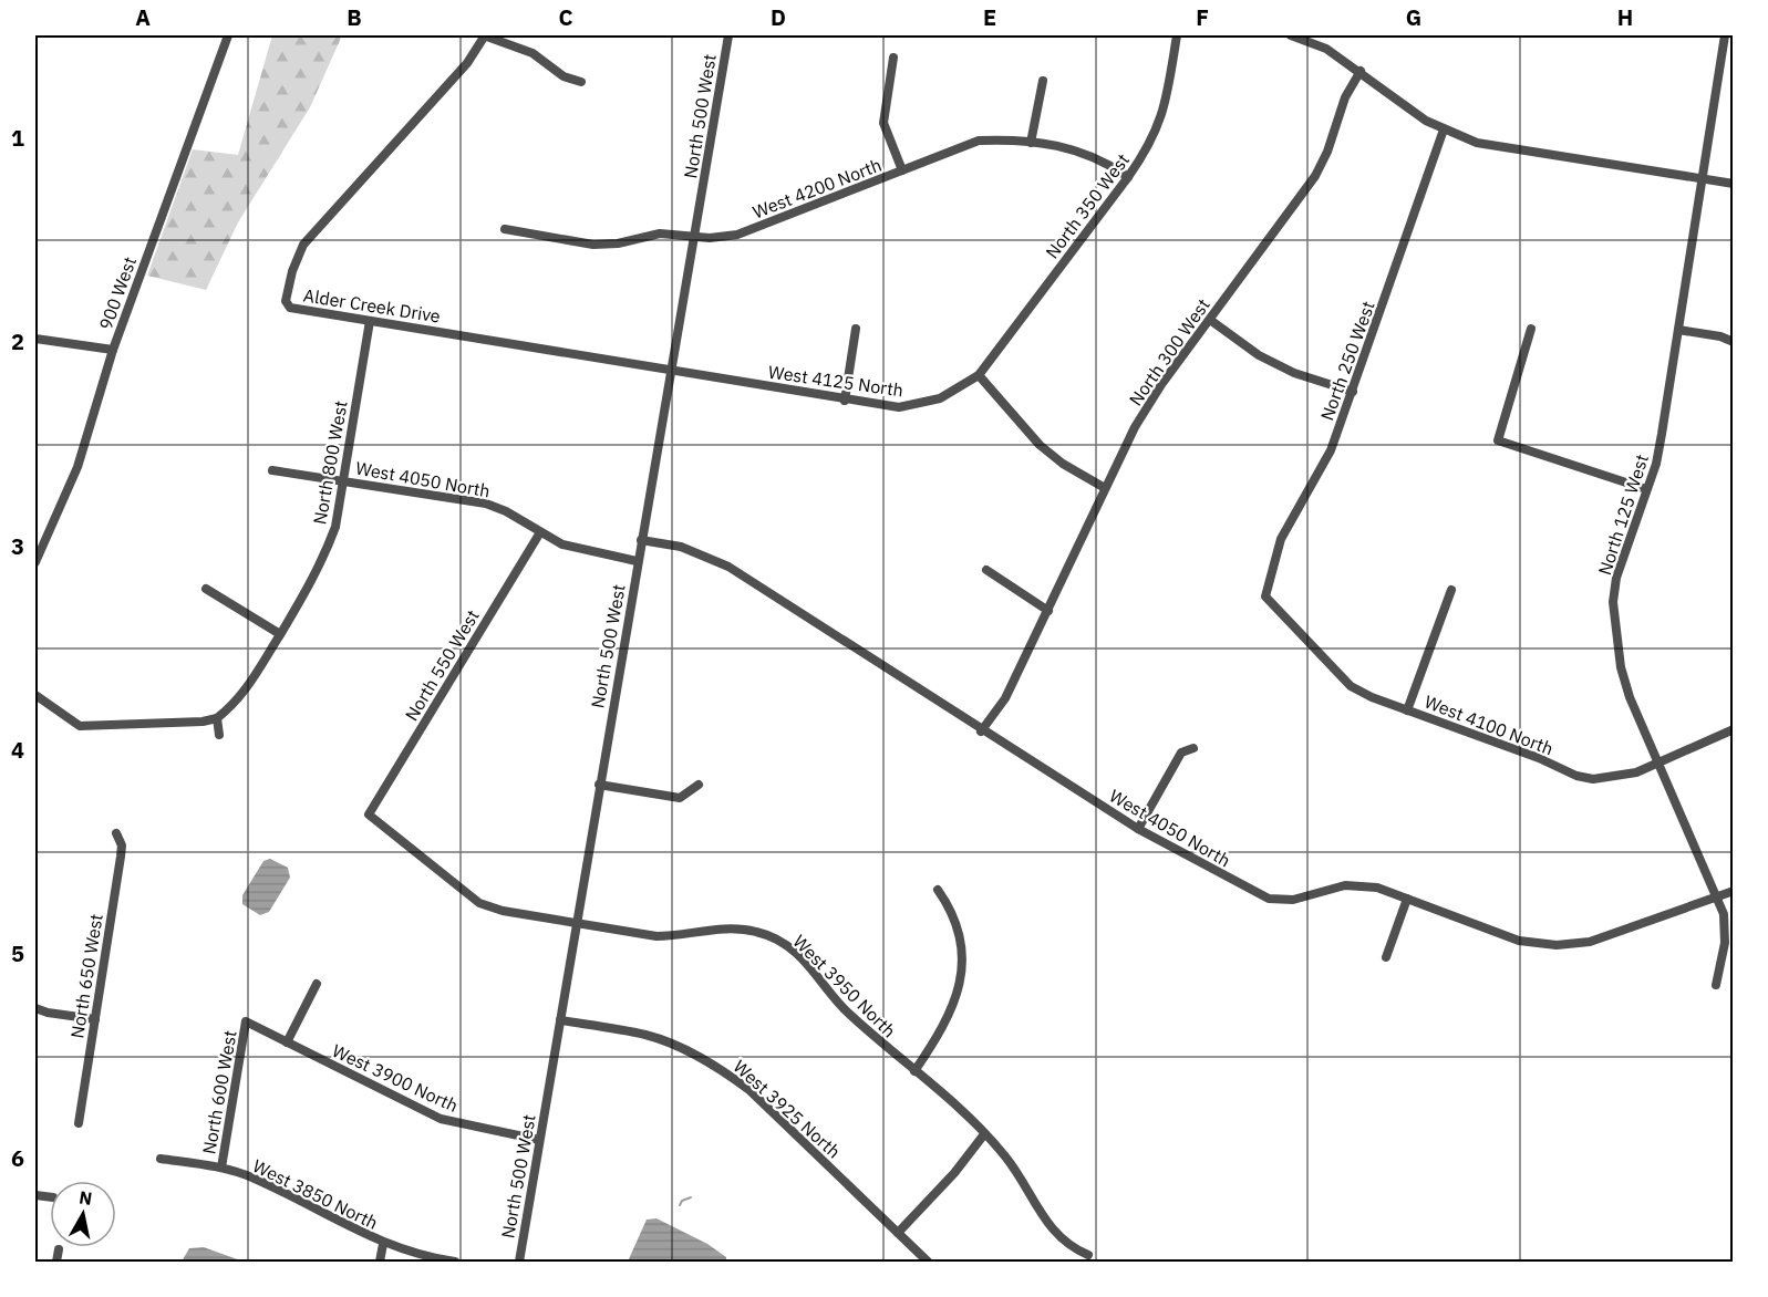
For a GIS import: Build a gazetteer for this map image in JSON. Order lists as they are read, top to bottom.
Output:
{
  "streets": {
    "street": [
      "North 500 West",
      "West 4200 North",
      "North 350 West",
      "900 West",
      "Alder Creek Drive",
      "North 300 West",
      "North 250 West",
      "West 4125 North",
      "North 800 West",
      "West 4050 North",
      "North 125 West",
      "North 550 West",
      "West 4100 North",
      "North 650 West",
      "West 3950 North",
      "West 3900 North",
      "North 600 West",
      "West 3925 North",
      "West 3850 North"
    ]
  },
  "crossings": [
    ["North 500 West", "West 4200 North"],
    ["North 500 West", "Alder Creek Drive"],
    ["North 500 West", "West 4125 North"],
    ["North 500 West", "West 4050 North"],
    ["North 500 West", "West 3950 North"],
    ["North 500 West", "West 3900 North"],
    ["North 500 West", "West 3925 North"],
    ["West 4200 North", "North 350 West"],
    ["North 350 West", "West 4125 North"],
    ["Alder Creek Drive", "West 4125 North"],
    ["Alder Creek Drive", "North 800 West"],
    ["North 300 West", "West 4050 North"],
    ["North 250 West", "West 4100 North"],
    ["North 800 West", "West 4050 North"],
    ["West 4050 North", "North 125 West"],
    ["West 4050 North", "North 550 West"],
    ["North 125 West", "West 4100 North"],
    ["North 550 West", "West 3950 North"],
    ["West 3900 North", "North 600 West"],
    ["North 600 West", "West 3850 North"]
  ],
  "north": "top",
  "grid": {
    "columns": [
      "A",
      "B",
      "C",
      "D",
      "E",
      "F",
      "G",
      "H"
    ],
    "rows": [
      "1",
      "2",
      "3",
      "4",
      "5",
      "6"
    ]
  }
}
